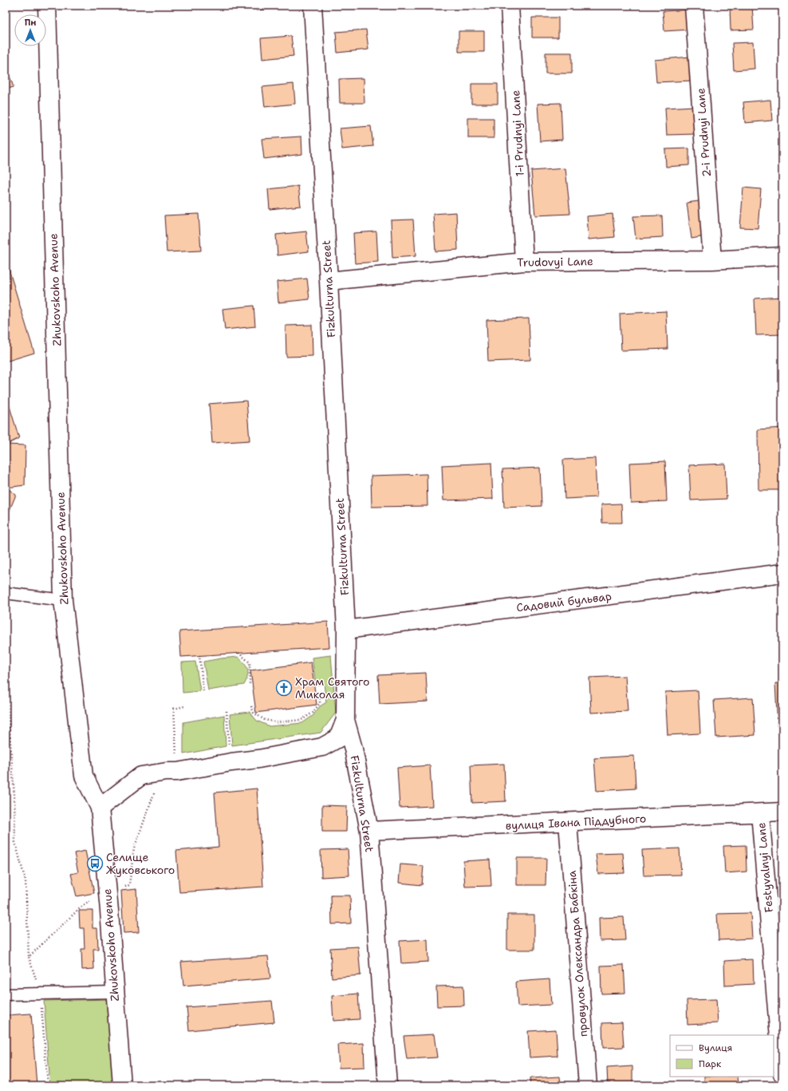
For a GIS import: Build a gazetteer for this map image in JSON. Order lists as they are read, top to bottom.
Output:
{
  "streets": {
    "street": [
      "2-i Prudnyi Lane",
      "1-i Prudnyi Lane",
      "Trudovyi Lane",
      "Fizkulturna Street",
      "Zhukovskoho Avenue",
      "Садовий бульвар",
      "вулиця Івана Піддубного",
      "Festyvalnyi Lane",
      "провулок Олександра Бабкіна"
    ]
  },
  "crossings": [
    ["2-i Prudnyi Lane", "Trudovyi Lane"],
    ["1-i Prudnyi Lane", "Trudovyi Lane"],
    ["Trudovyi Lane", "Fizkulturna Street"],
    ["Fizkulturna Street", "Садовий бульвар"],
    ["Fizkulturna Street", "вулиця Івана Піддубного"],
    ["вулиця Івана Піддубного", "Festyvalnyi Lane"],
    ["вулиця Івана Піддубного", "провулок Олександра Бабкіна"]
  ],
  "places": {
    "church": ["Храм Святого Миколая"],
    "bus stop": ["Селище Жуковського"]
  },
  "legend": ["Вулиця", "Парк"],
  "north": "top"
}
